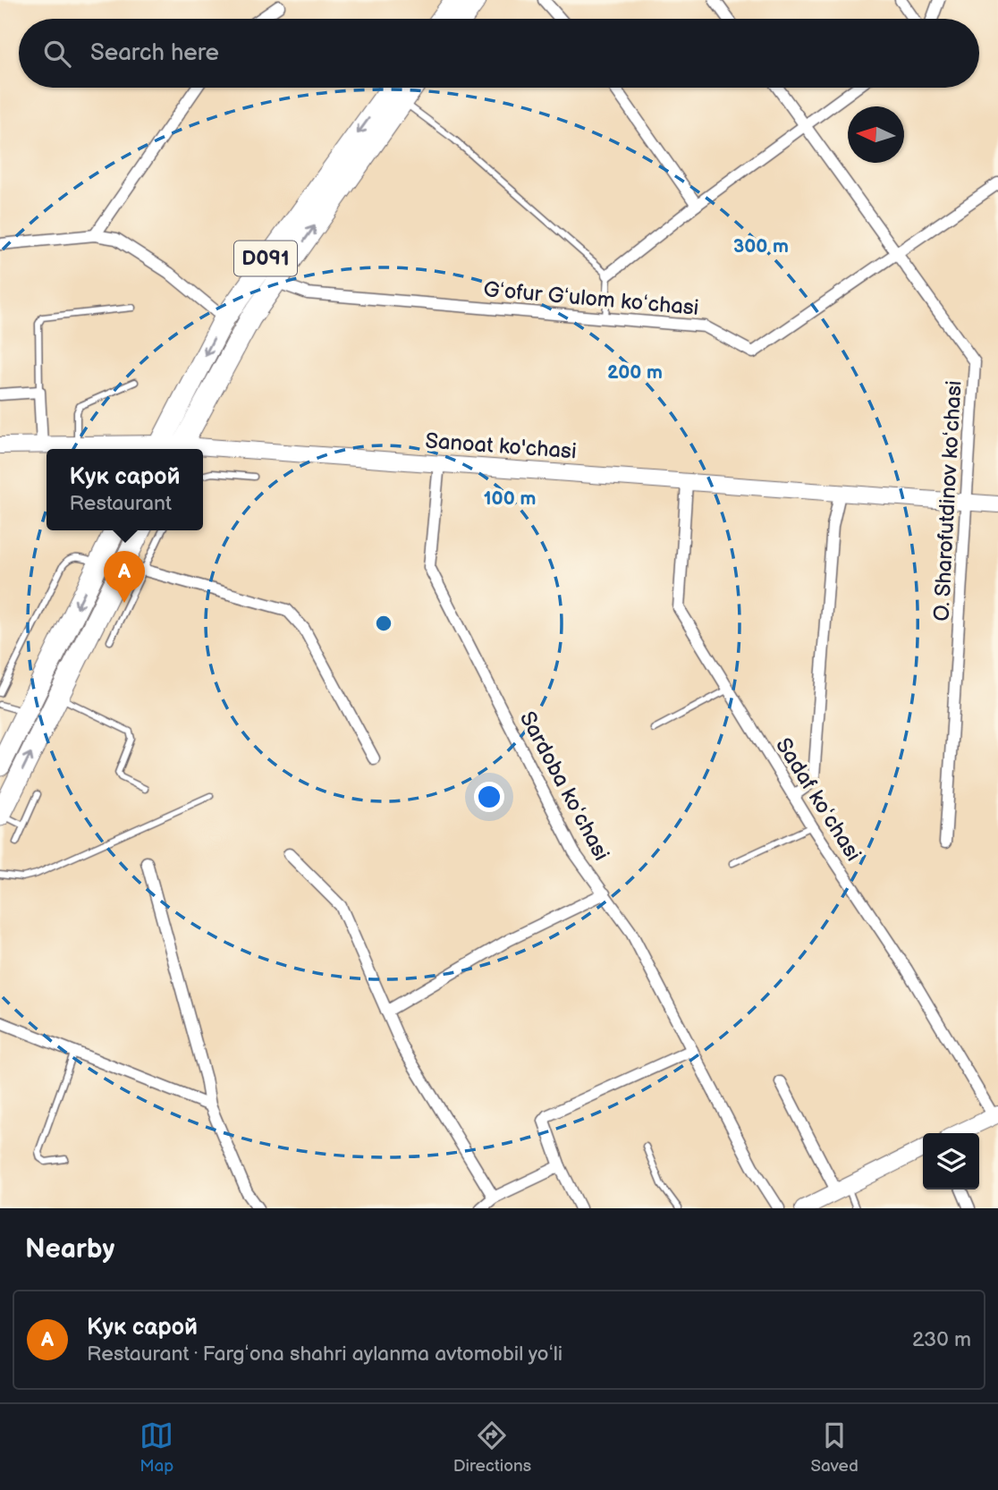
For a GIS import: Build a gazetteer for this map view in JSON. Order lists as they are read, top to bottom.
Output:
{
  "streets": {
    "highway": ["D091"],
    "main road": ["Sanoat ko'chasi"],
    "street": [
      "Gʻofur Gʻulom koʻchasi",
      "O. Sharofutdinov koʻchasi",
      "Sardoba koʻchasi",
      "Sadaf koʻchasi"
    ]
  },
  "crossings": [
    ["D091", "Gʻofur Gʻulom koʻchasi"],
    ["Gʻofur Gʻulom koʻchasi", "O. Sharofutdinov koʻchasi"],
    ["Sanoat ko'chasi", "O. Sharofutdinov koʻchasi"],
    ["Sanoat ko'chasi", "Sardoba koʻchasi"],
    ["Sanoat ko'chasi", "Sadaf koʻchasi"]
  ],
  "north": "left",
  "page": {
    "search": "Search here",
    "popup": ["Кук сарой", "Restaurant"],
    "pins": "A",
    "heading": "Nearby",
    "list": [
      {
        "mark": "A",
        "name": "Кук сарой",
        "note": "Restaurant · Fargʻona shahri aylanma avtomobil yoʻli",
        "value": "230 m"
      }
    ],
    "nav": ["Map", "Directions", "Saved"]
  },
  "rings": ["300 m", "200 m", "100 m"]
}
